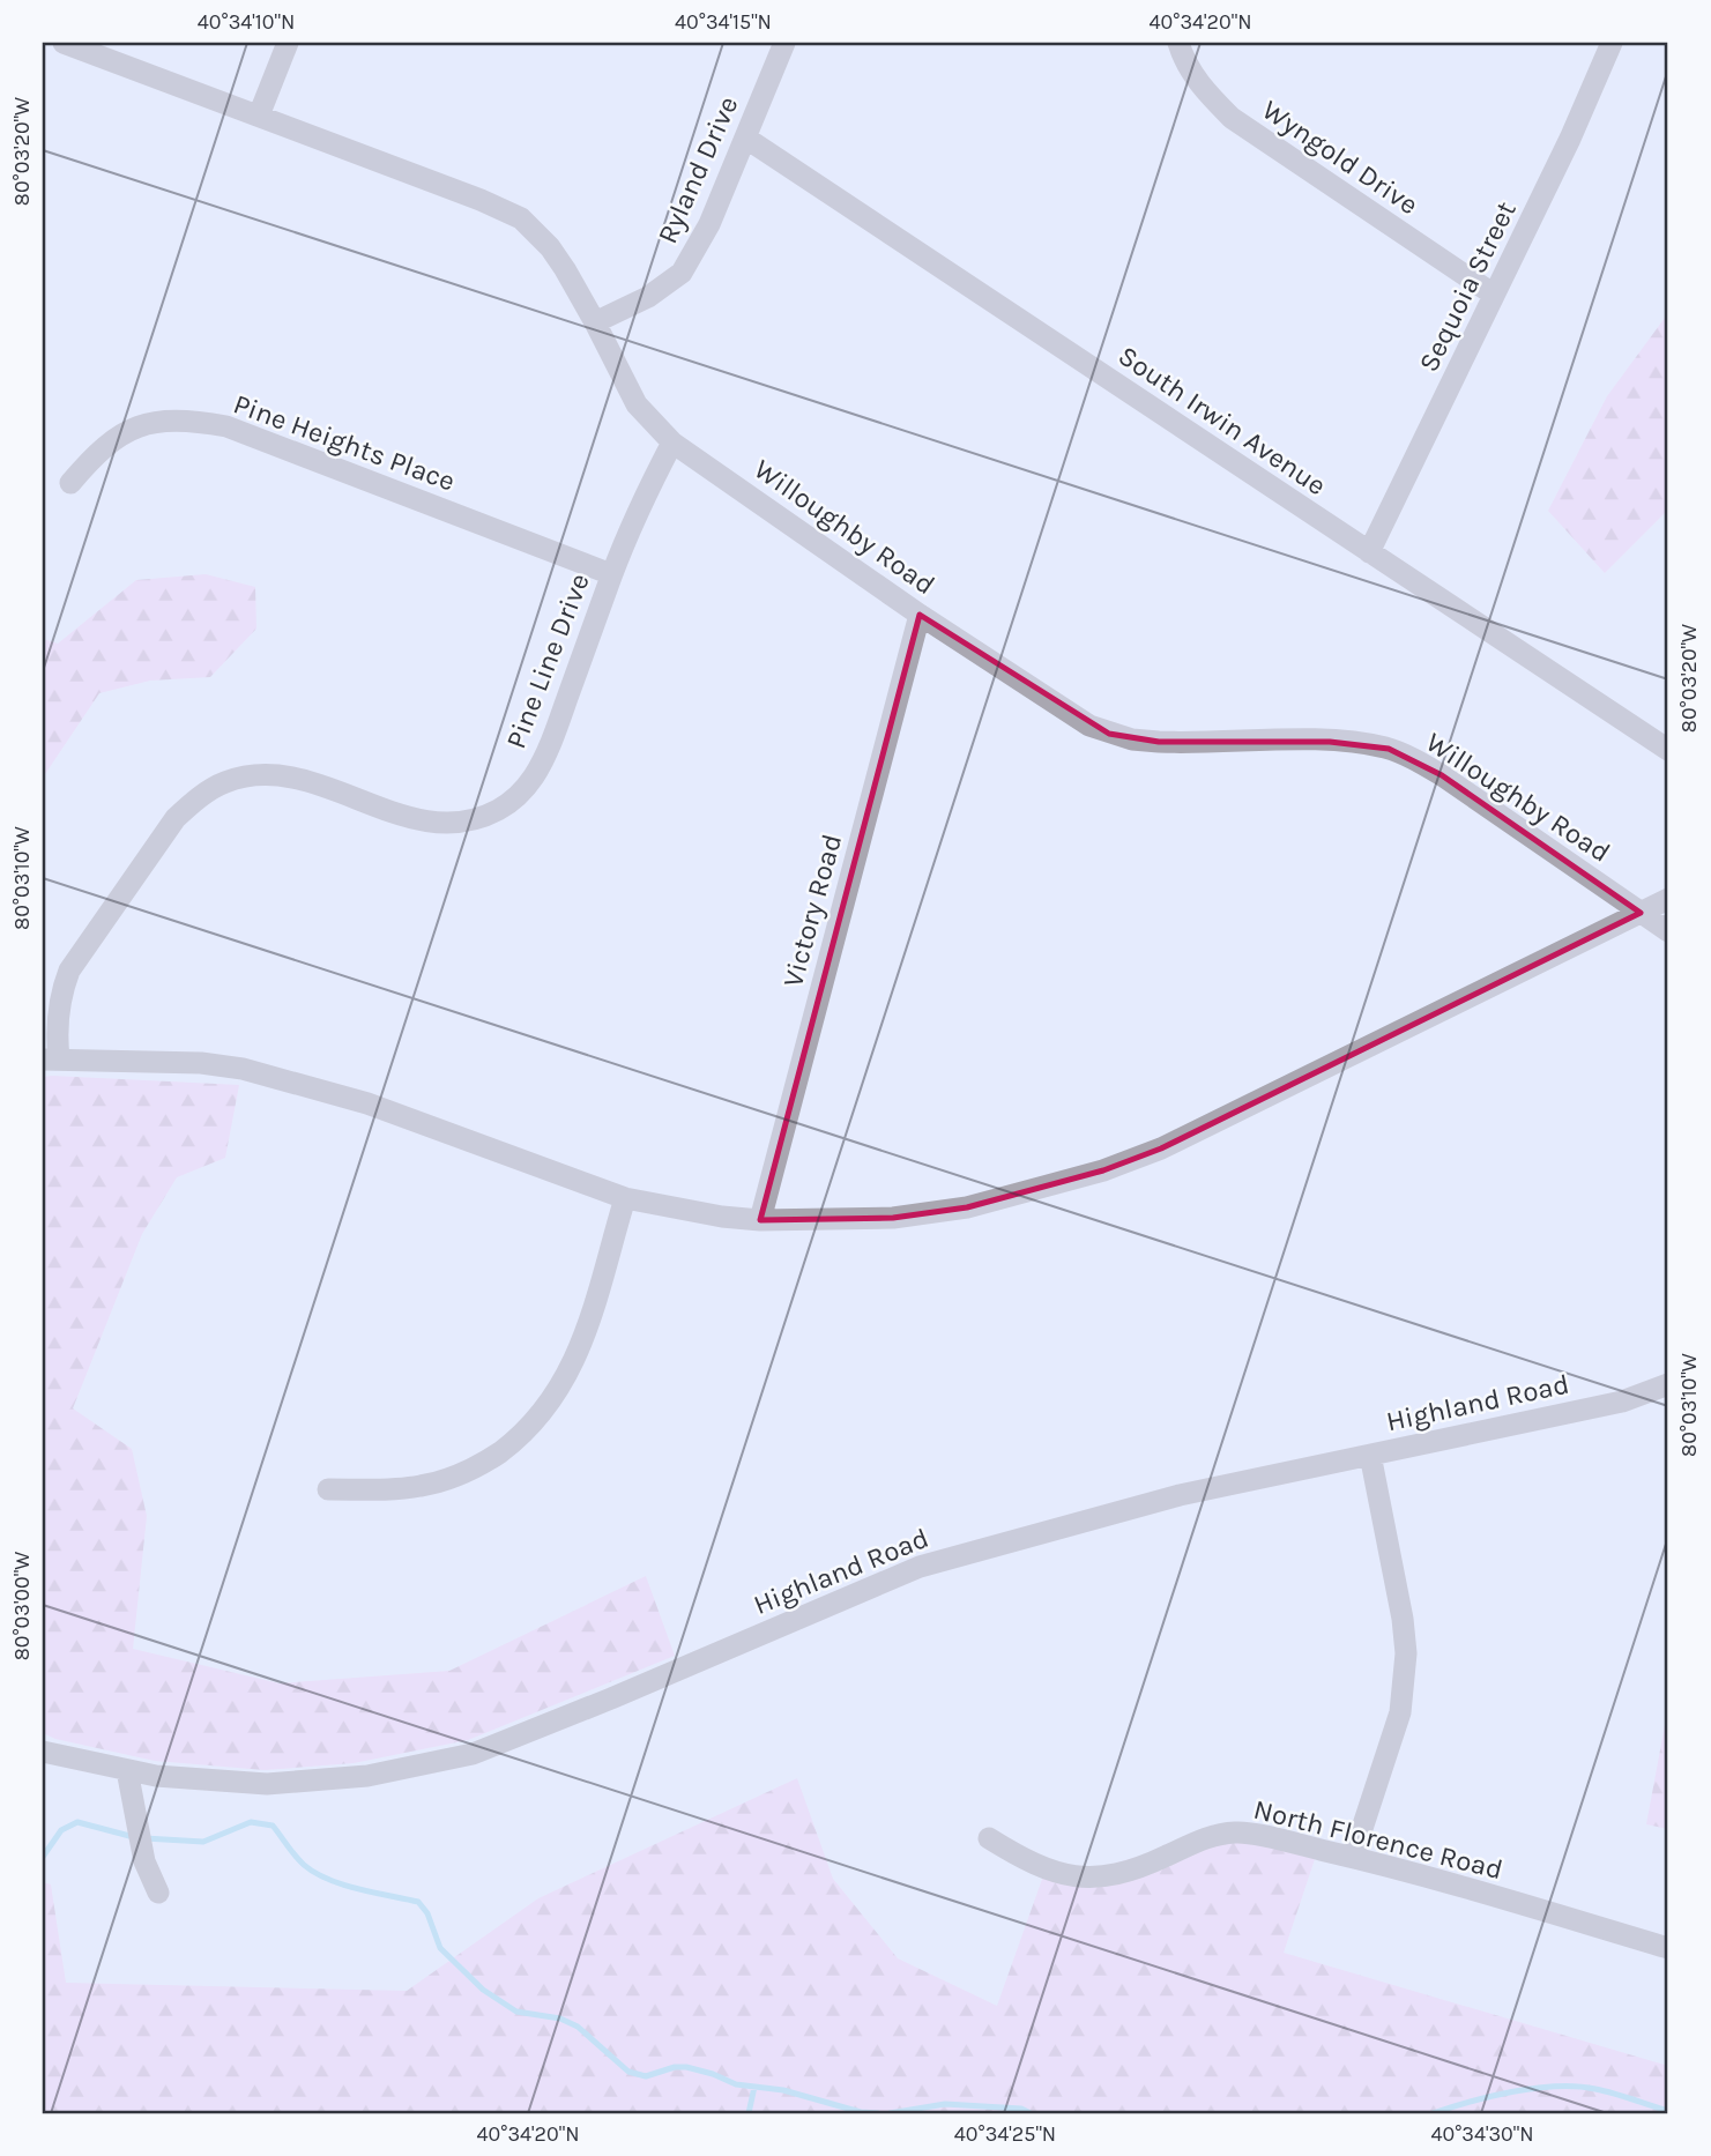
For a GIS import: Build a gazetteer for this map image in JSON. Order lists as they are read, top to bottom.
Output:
{
  "streets": {
    "street": [
      "Wyngold Drive",
      "Ryland Drive",
      "Sequoia Street",
      "South Irwin Avenue",
      "Pine Heights Place",
      "Willoughby Road",
      "Pine Line Drive",
      "Victory Road",
      "Highland Road",
      "North Florence Road"
    ]
  },
  "crossings": [
    ["Wyngold Drive", "Sequoia Street"],
    ["Ryland Drive", "South Irwin Avenue"],
    ["Ryland Drive", "Willoughby Road"],
    ["Sequoia Street", "South Irwin Avenue"],
    ["Pine Heights Place", "Pine Line Drive"],
    ["Willoughby Road", "Pine Line Drive"],
    ["Willoughby Road", "Victory Road"]
  ],
  "coordinates": [
    "40°34'10\"N",
    "40°34'15\"N",
    "40°34'20\"N",
    "80°03'20\"W",
    "80°03'10\"W",
    "80°03'00\"W",
    "40°34'25\"N",
    "40°34'30\"N"
  ]
}
